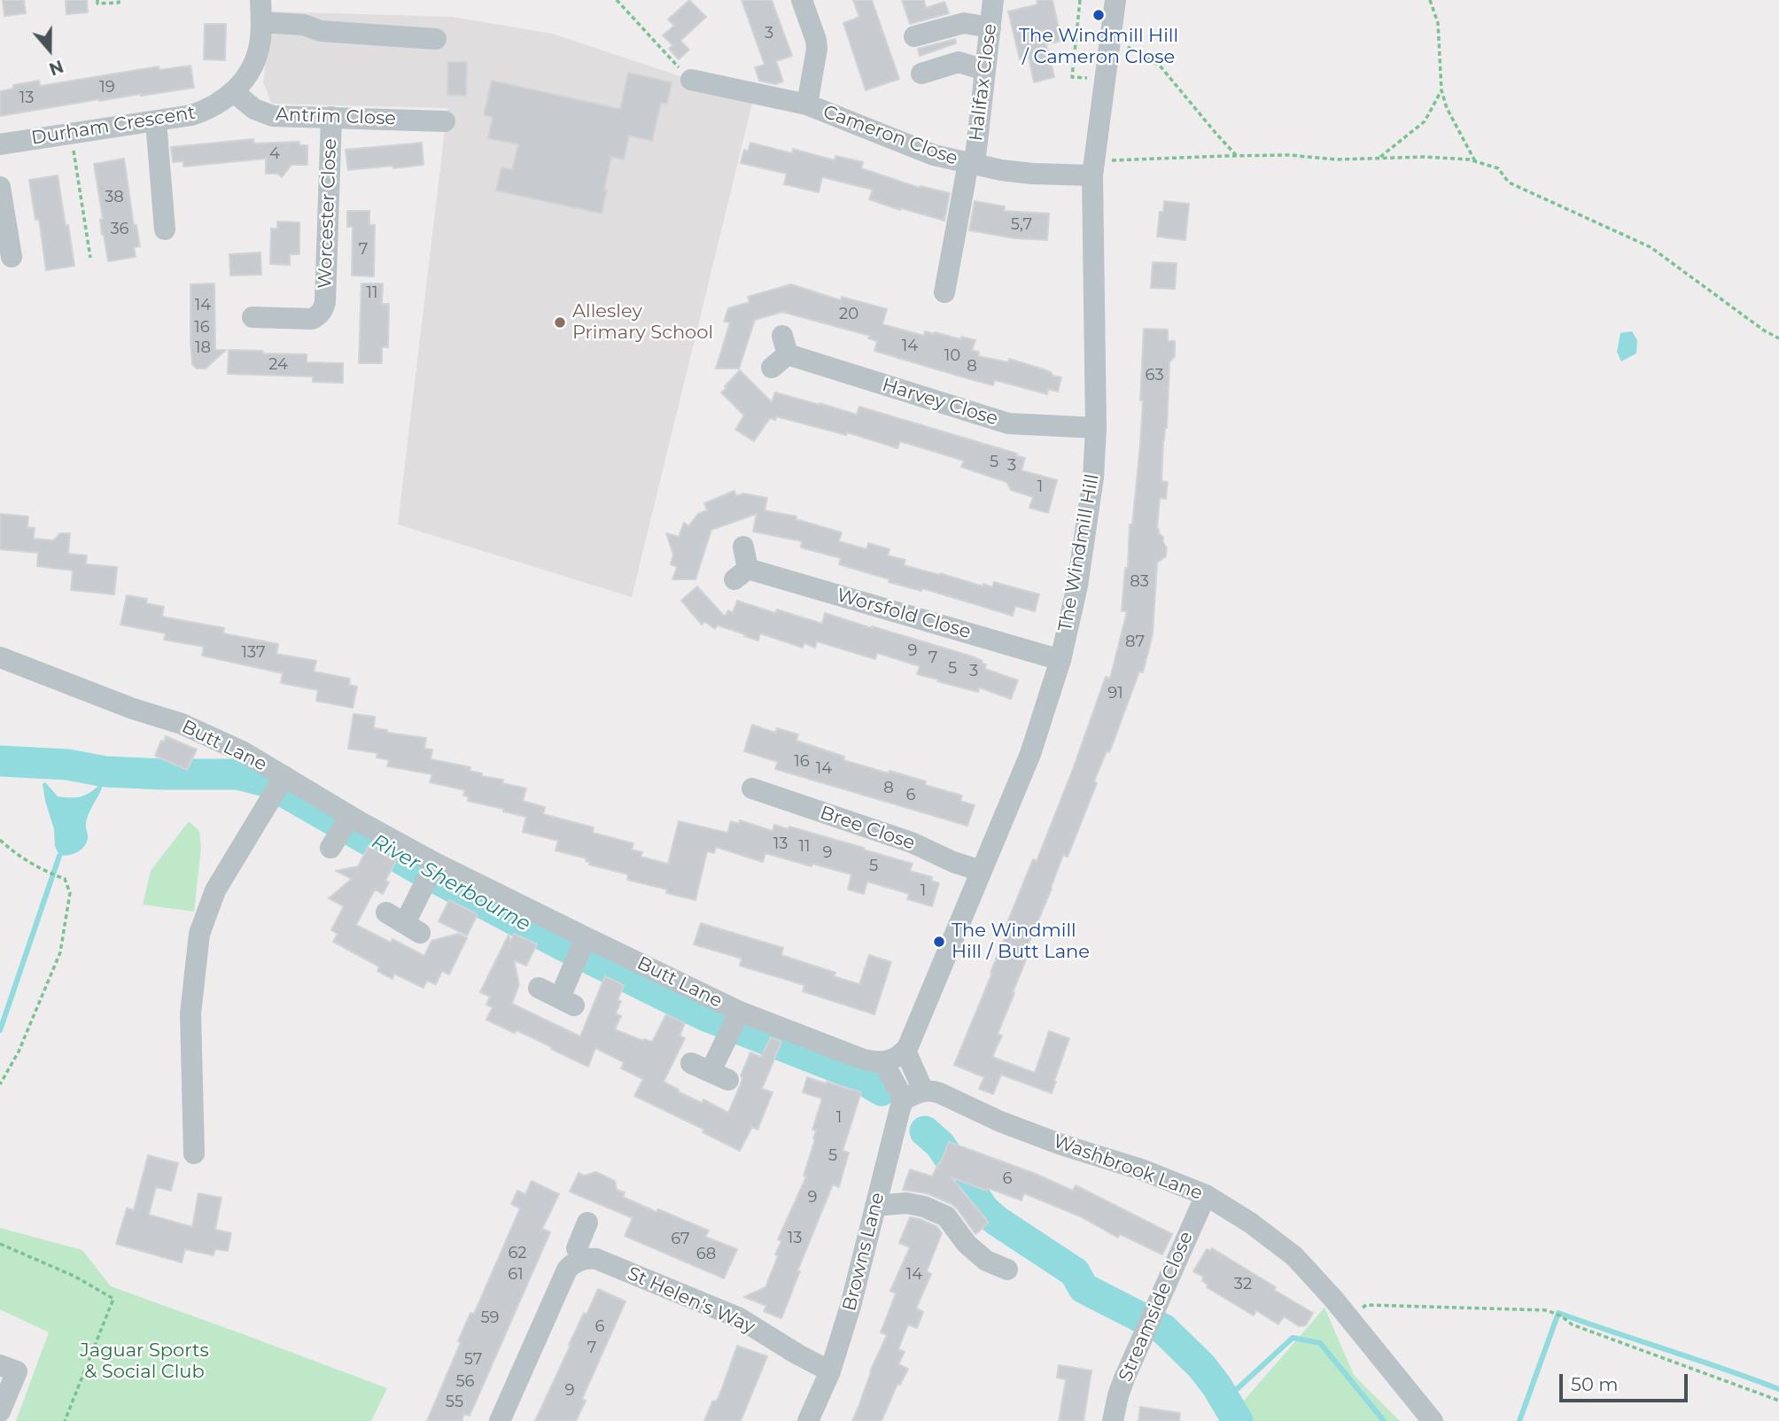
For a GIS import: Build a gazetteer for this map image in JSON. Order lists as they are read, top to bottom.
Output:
{
  "streets": {
    "street": [
      "Halifax Close",
      "Antrim Close",
      "Durham Crescent",
      "Cameron Close",
      "Worcester Close",
      "Harvey Close",
      "The Windmill Hill",
      "Worsfold Close",
      "Butt Lane",
      "Bree Close",
      "Washbrook Lane",
      "Browns Lane",
      "St Helen's Way",
      "Streamside Close"
    ]
  },
  "crossings": [
    ["Halifax Close", "Cameron Close"],
    ["Antrim Close", "Durham Crescent"],
    ["Antrim Close", "Worcester Close"],
    ["Cameron Close", "The Windmill Hill"],
    ["Harvey Close", "The Windmill Hill"],
    ["The Windmill Hill", "Worsfold Close"],
    ["The Windmill Hill", "Bree Close"],
    ["Washbrook Lane", "Browns Lane"],
    ["Washbrook Lane", "Streamside Close"],
    ["Browns Lane", "St Helen's Way"]
  ],
  "water": ["River Sherbourne"],
  "parks": ["Jaguar Sports & Social Club"],
  "places": ["The Windmill Hill / Cameron Close", "Allesley Primary School", "The Windmill Hill / Butt Lane"],
  "house_numbers": [
    "3",
    "19",
    "13",
    "4",
    "38",
    "5,7",
    "36",
    "7",
    "11",
    "14",
    "20",
    "16",
    "14",
    "18",
    "10",
    "24",
    "8",
    "63",
    "5",
    "3",
    "1",
    "83",
    "87",
    "9",
    "137",
    "7",
    "5",
    "3",
    "91",
    "16",
    "14",
    "8",
    "6",
    "13",
    "11",
    "9",
    "5",
    "1",
    "1",
    "5",
    "6",
    "9",
    "13",
    "67",
    "62",
    "68",
    "61",
    "14",
    "32",
    "59",
    "6",
    "7",
    "57",
    "56",
    "9",
    "55"
  ],
  "scale_bar": "50 m",
  "north": "bottom"
}
